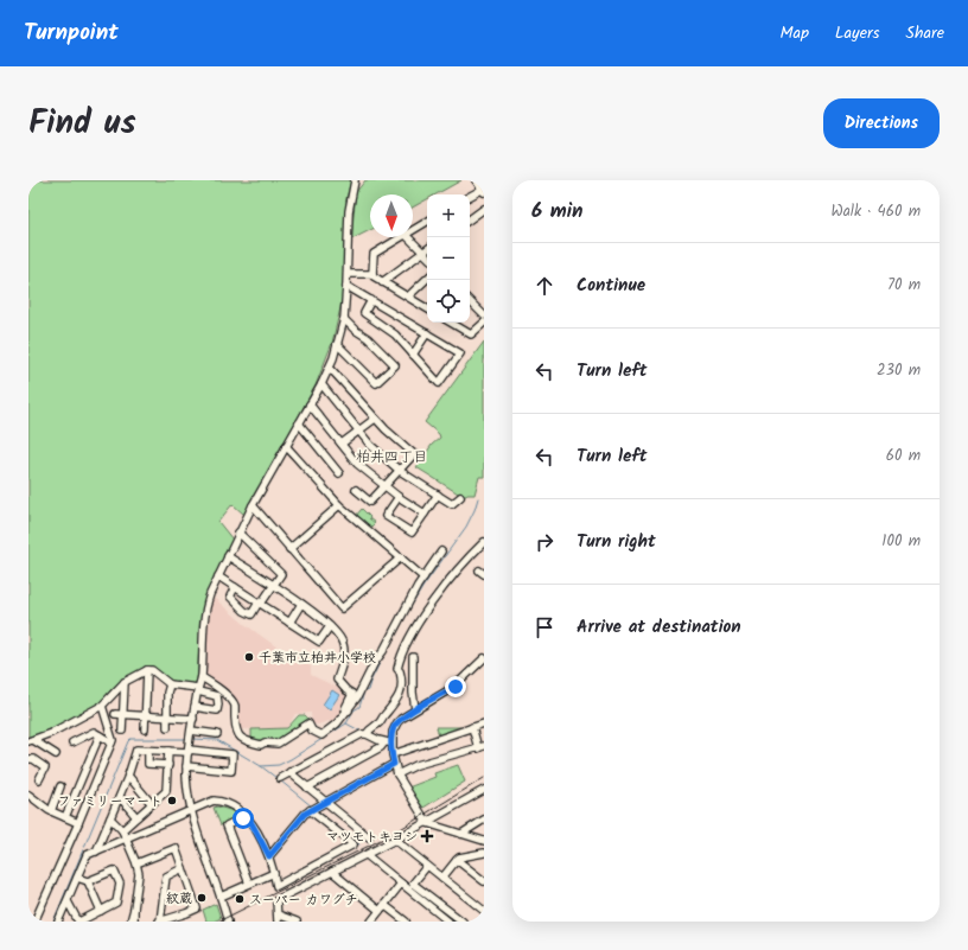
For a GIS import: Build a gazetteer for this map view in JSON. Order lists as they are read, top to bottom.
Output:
{
  "districts": ["柏井四丁目"],
  "places": {
    "other": [
      "千葉市立柏井小学校",
      "ファミリーマート",
      "紋蔵",
      "スーパー カワグチ"
    ],
    "health": ["マツモトキヨシ"]
  },
  "north": "bottom",
  "page": {
    "header": "Turnpoint",
    "nav": ["Map", "Layers", "Share"],
    "title": "Find us",
    "buttons": "Directions",
    "heading": ["6 min", "Walk · 460 m"],
    "map_buttons": ["+", "−"],
    "list": [
      ["Continue", "70 m"],
      ["Turn left", "230 m"],
      ["Turn left", "60 m"],
      ["Turn right", "100 m"],
      "Arrive at destination"
    ]
  }
}
